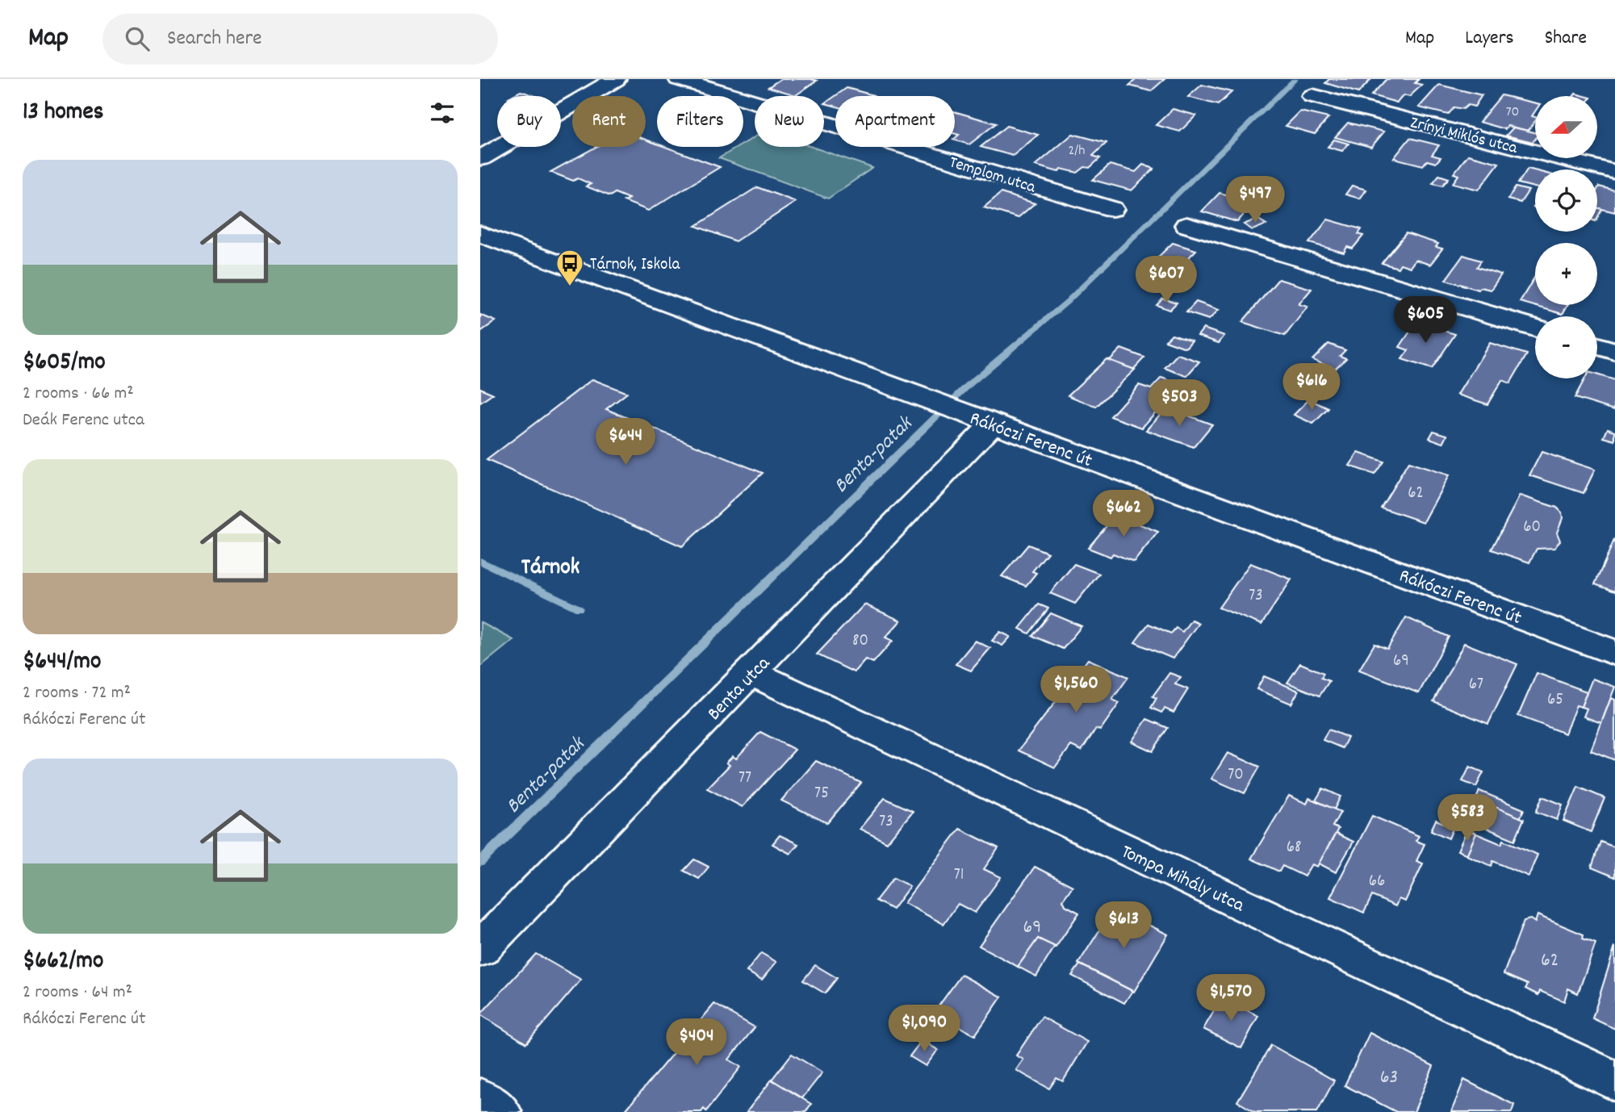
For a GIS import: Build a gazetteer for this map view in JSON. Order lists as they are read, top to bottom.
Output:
{
  "streets": {
    "street": [
      "Zrínyi Miklós utca",
      "Templom utca",
      "Rákóczi Ferenc út",
      "Benta utca",
      "Tompa Mihály utca"
    ]
  },
  "crossings": [
    ["Rákóczi Ferenc út", "Benta utca"],
    ["Benta utca", "Tompa Mihály utca"]
  ],
  "districts": ["Tárnok"],
  "water": ["Benta-patak"],
  "places": {
    "bus stop": ["Tárnok, Iskola"]
  },
  "house_numbers": [
    "70",
    "2/h",
    "62",
    "60",
    "73",
    "80",
    "69",
    "67",
    "65",
    "70",
    "77",
    "75",
    "73",
    "68",
    "71",
    "66",
    "69",
    "62",
    "63"
  ],
  "north": "left",
  "page": {
    "header": "Map",
    "search": "Search here",
    "nav": ["Map", "Layers", "Share"],
    "heading": "13 homes",
    "map_buttons": ["+", "−"],
    "chip": [
      "Buy",
      "Rent",
      "Filters",
      "New",
      "Apartment"
    ],
    "list": [
      {
        "name": "$605/mo",
        "note": "2 rooms · 66 m² · Deák Ferenc utca"
      },
      {
        "name": "$644/mo",
        "note": "2 rooms · 72 m² · Rákóczi Ferenc út"
      },
      {
        "name": "$662/mo",
        "note": "2 rooms · 64 m² · Rákóczi Ferenc út"
      }
    ],
    "price": [
      "$497",
      "$607",
      "$605",
      "$616",
      "$503",
      "$644",
      "$662",
      "$1,560",
      "$583",
      "$613",
      "$1,570",
      "$1,090",
      "$404"
    ]
  }
}
